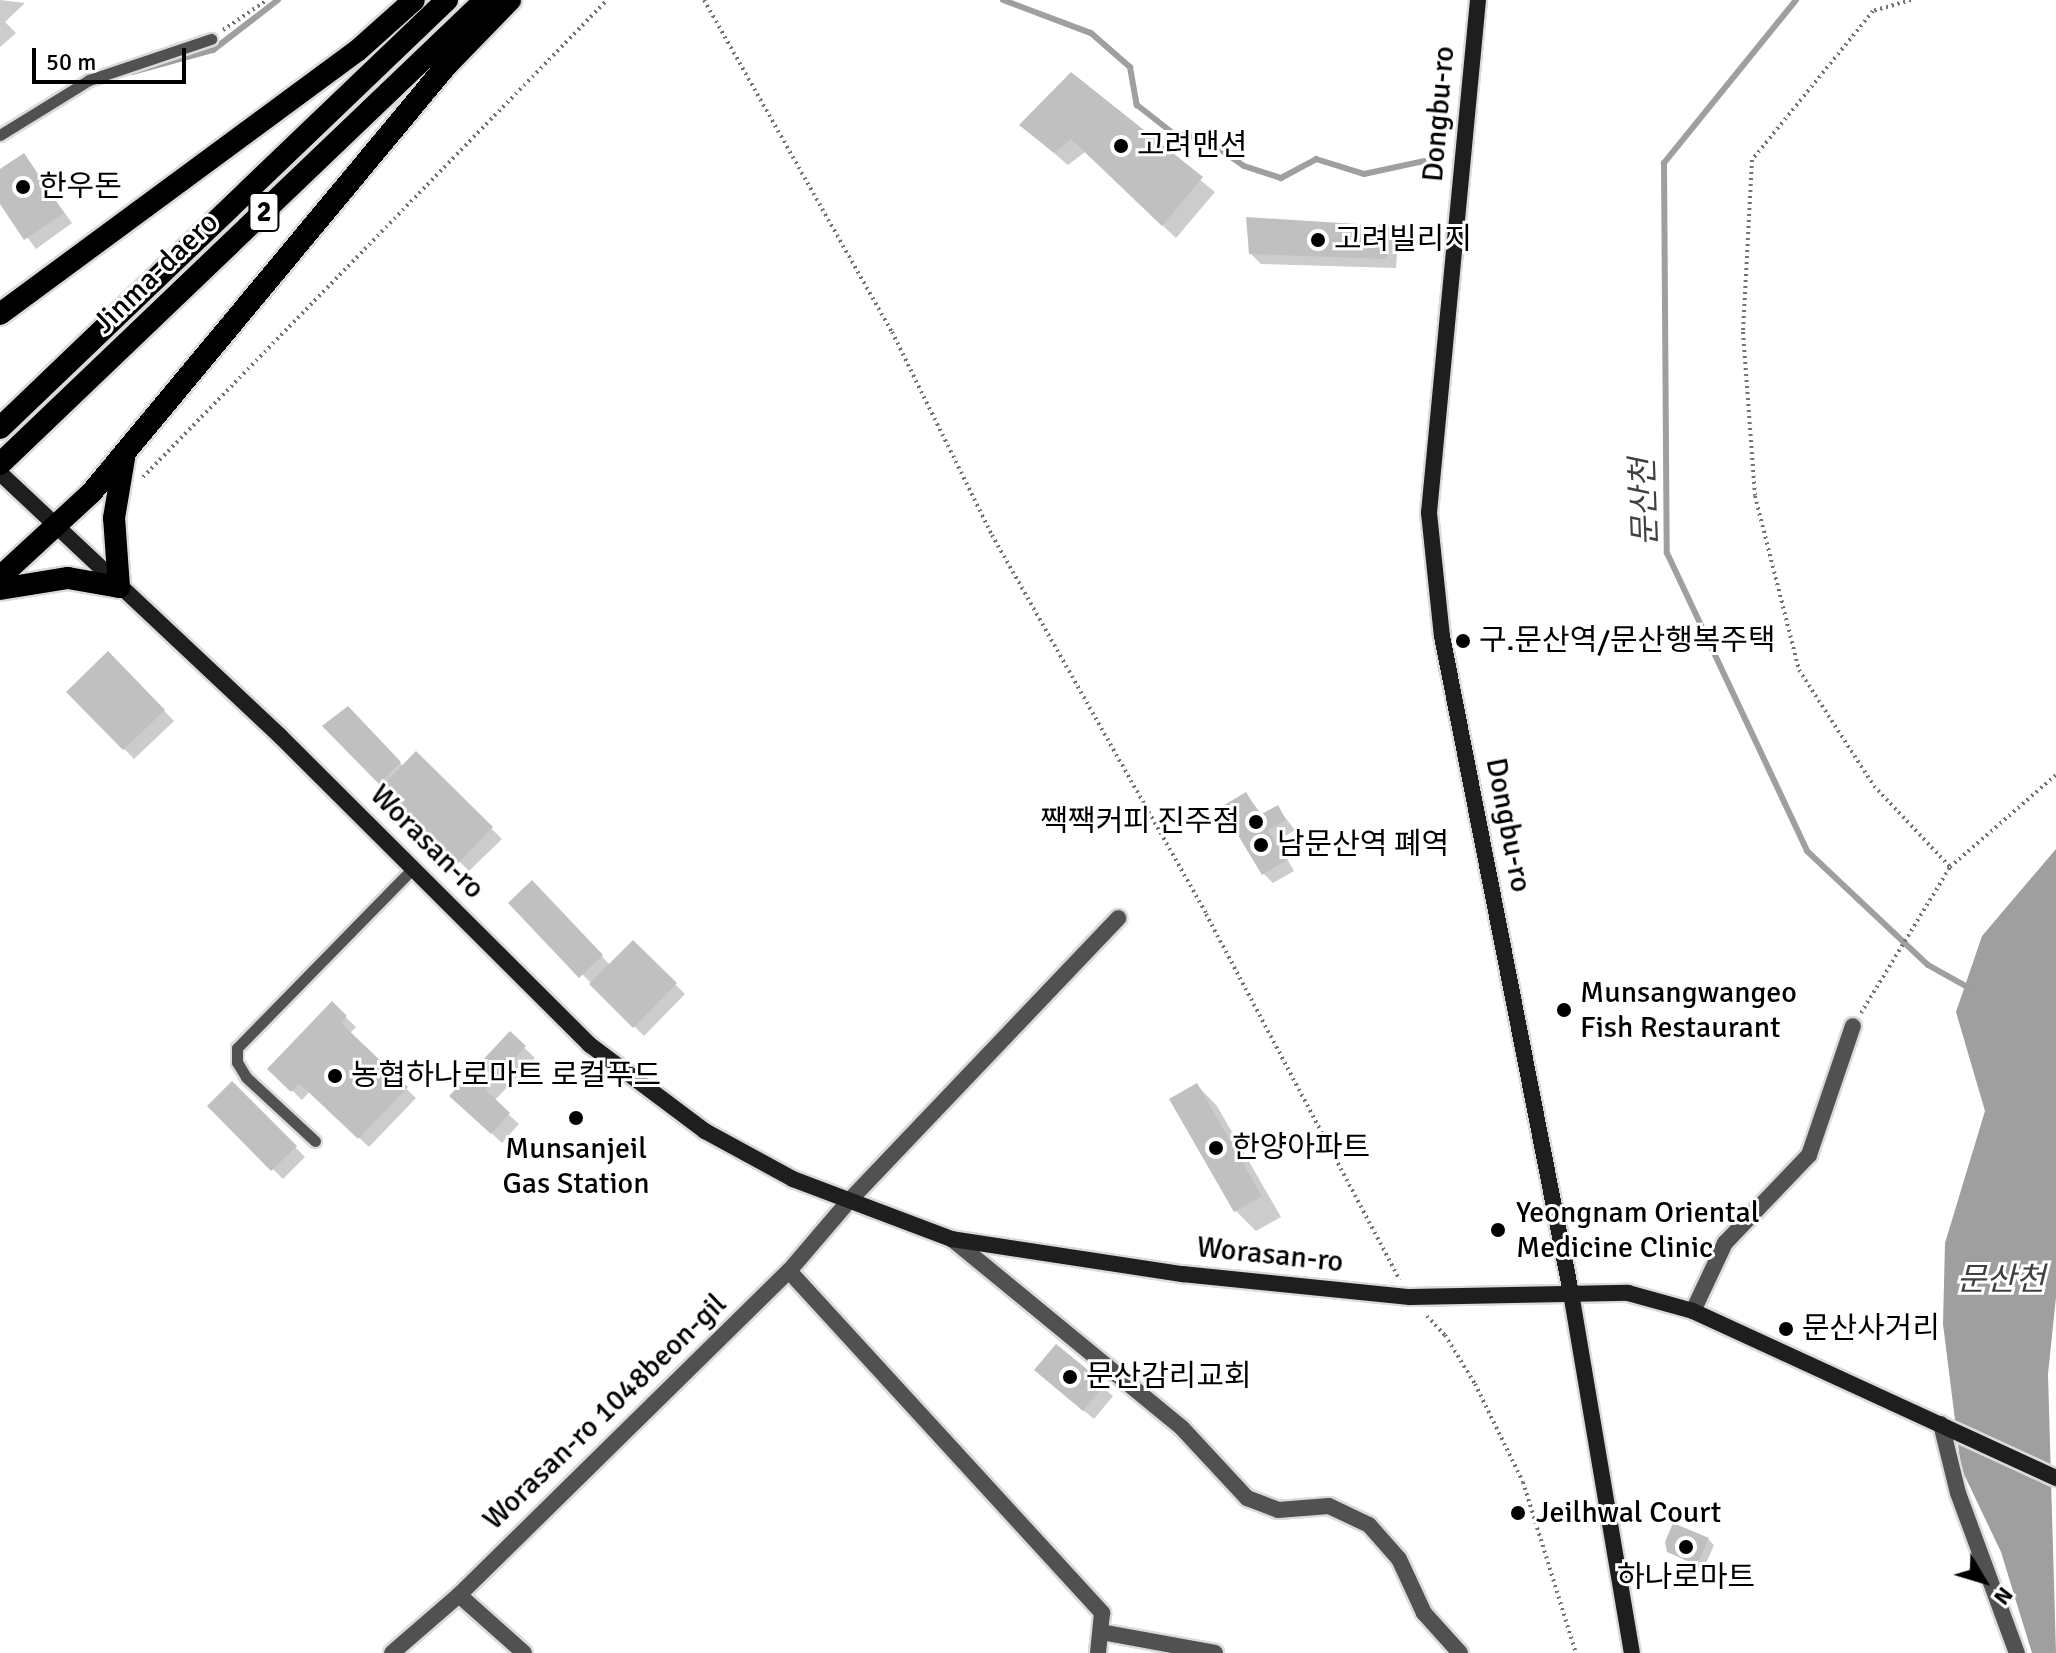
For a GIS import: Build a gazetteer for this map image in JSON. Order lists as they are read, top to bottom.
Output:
{
  "streets": {
    "highway": ["2", "Jinma-daero"],
    "main road": ["Dongbu-ro", "Worasan-ro"],
    "street": ["Worasan-ro 1048beon-gil"]
  },
  "crossings": [
    ["Dongbu-ro", "Worasan-ro"],
    ["Worasan-ro", "Worasan-ro 1048beon-gil"]
  ],
  "water": ["문산천"],
  "places": [
    "고려맨션",
    "한우돈",
    "고려빌리지",
    "구.문산역/문산행복주택",
    "짹짹커피 진주점",
    "남문산역 폐역",
    "Munsangwangeo Fish Restaurant",
    "농협하나로마트 로컬푸드",
    "Munsanjeil Gas Station",
    "한양아파트",
    "Yeongnam Oriental Medicine Clinic",
    "문산사거리",
    "문산감리교회",
    "Jeilhwal Court",
    "하나로마트"
  ],
  "scale_bar": "50 m",
  "north": "bottom right"
}
